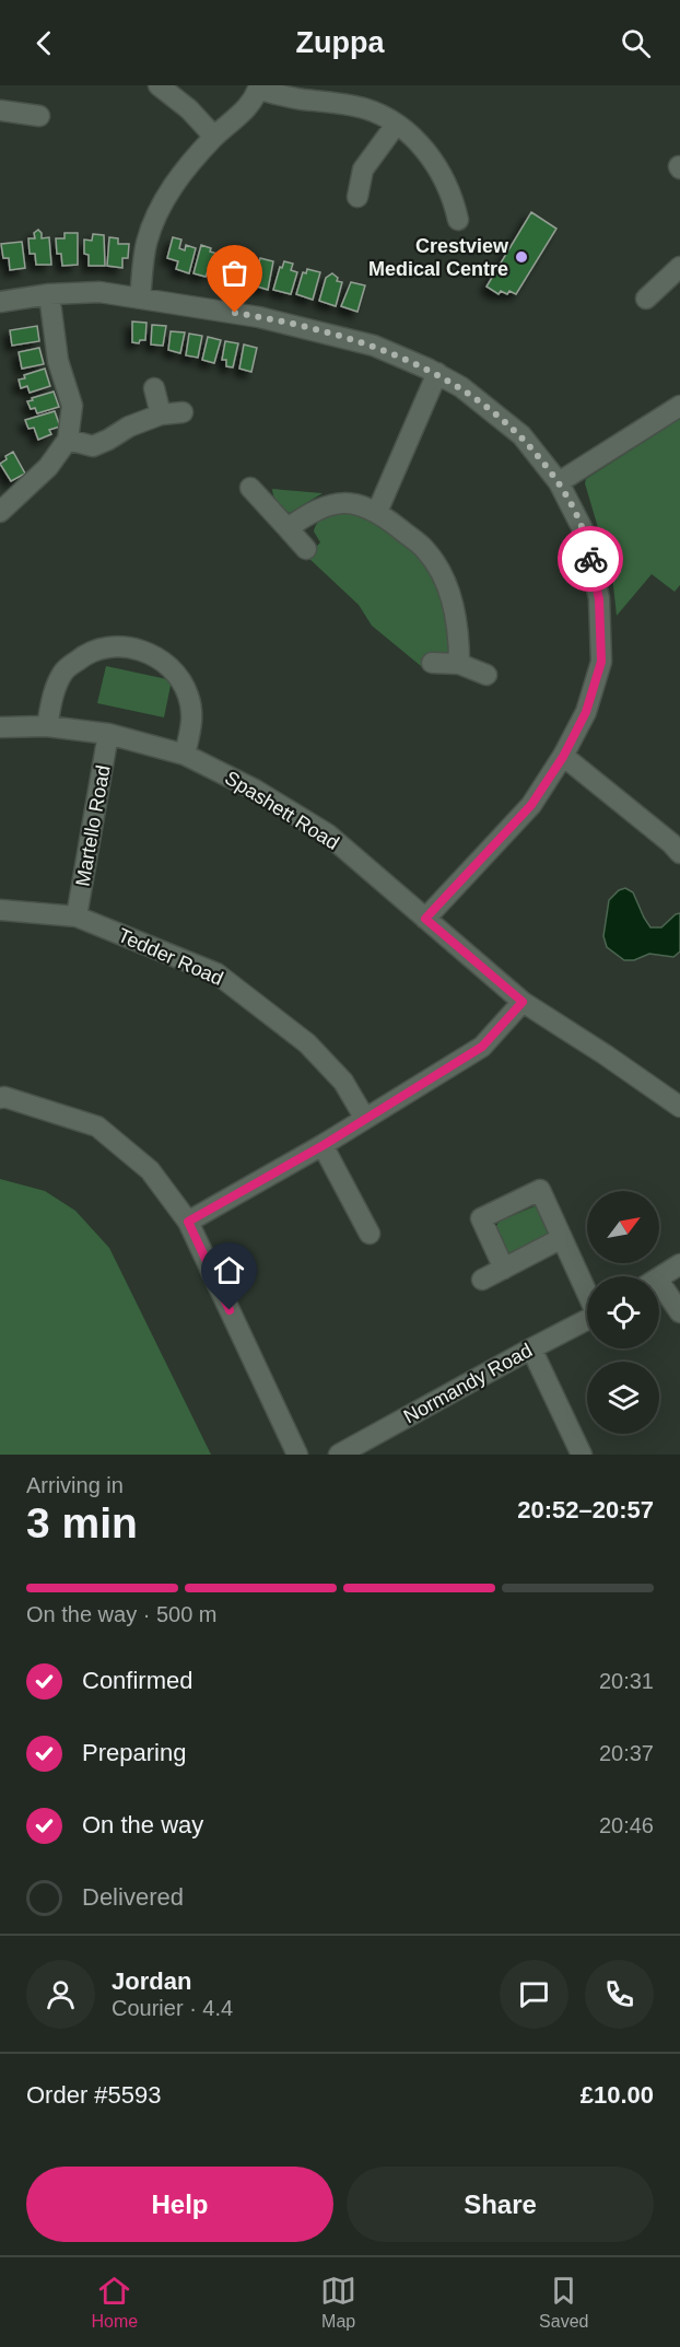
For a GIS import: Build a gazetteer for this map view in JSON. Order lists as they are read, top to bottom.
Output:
{
  "streets": {
    "street": [
      "Spashett Road",
      "Martello Road",
      "Tedder Road",
      "Normandy Road"
    ]
  },
  "crossings": [
    ["Spashett Road", "Martello Road"],
    ["Martello Road", "Tedder Road"]
  ],
  "places": ["Crestview Medical Centre"],
  "north": "top right",
  "page": {
    "header": "Zuppa",
    "heading": ["3 min", "Arriving in", "20:52–20:57"],
    "panel": [
      "Jordan",
      "Courier · 4.4",
      "Order #5593",
      "£10.00"
    ],
    "bar": "On the way · 500 m",
    "list": [
      ["Confirmed", "20:31"],
      ["Preparing", "20:37"],
      ["On the way", "20:46"],
      "Delivered"
    ],
    "buttons": ["Help", "Share"],
    "tabs": ["Home", "Map", "Saved"]
  }
}
